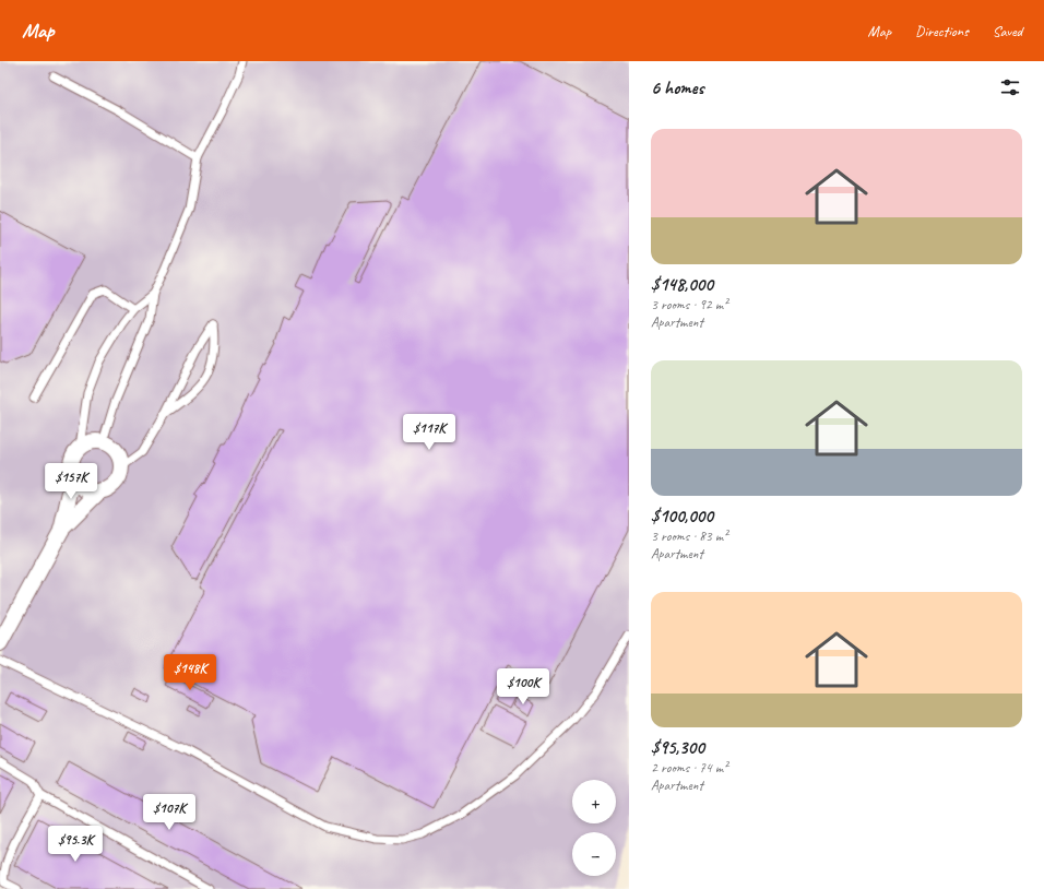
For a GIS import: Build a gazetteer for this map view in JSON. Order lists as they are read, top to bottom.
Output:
{
  "page": {
    "header": "Map",
    "nav": ["Map", "Directions", "Saved"],
    "heading": "6 homes",
    "list": [
      {
        "name": "$148,000",
        "note": "3 rooms · 92 m² · Apartment"
      },
      {
        "name": "$100,000",
        "note": "3 rooms · 83 m² · Apartment"
      },
      {
        "name": "$95,300",
        "note": "2 rooms · 74 m² · Apartment"
      }
    ],
    "price": [
      "$117K",
      "$157K",
      "$148K",
      "$100K",
      "$107K",
      "$95.3K"
    ],
    "map_buttons": ["+", "−"]
  }
}
